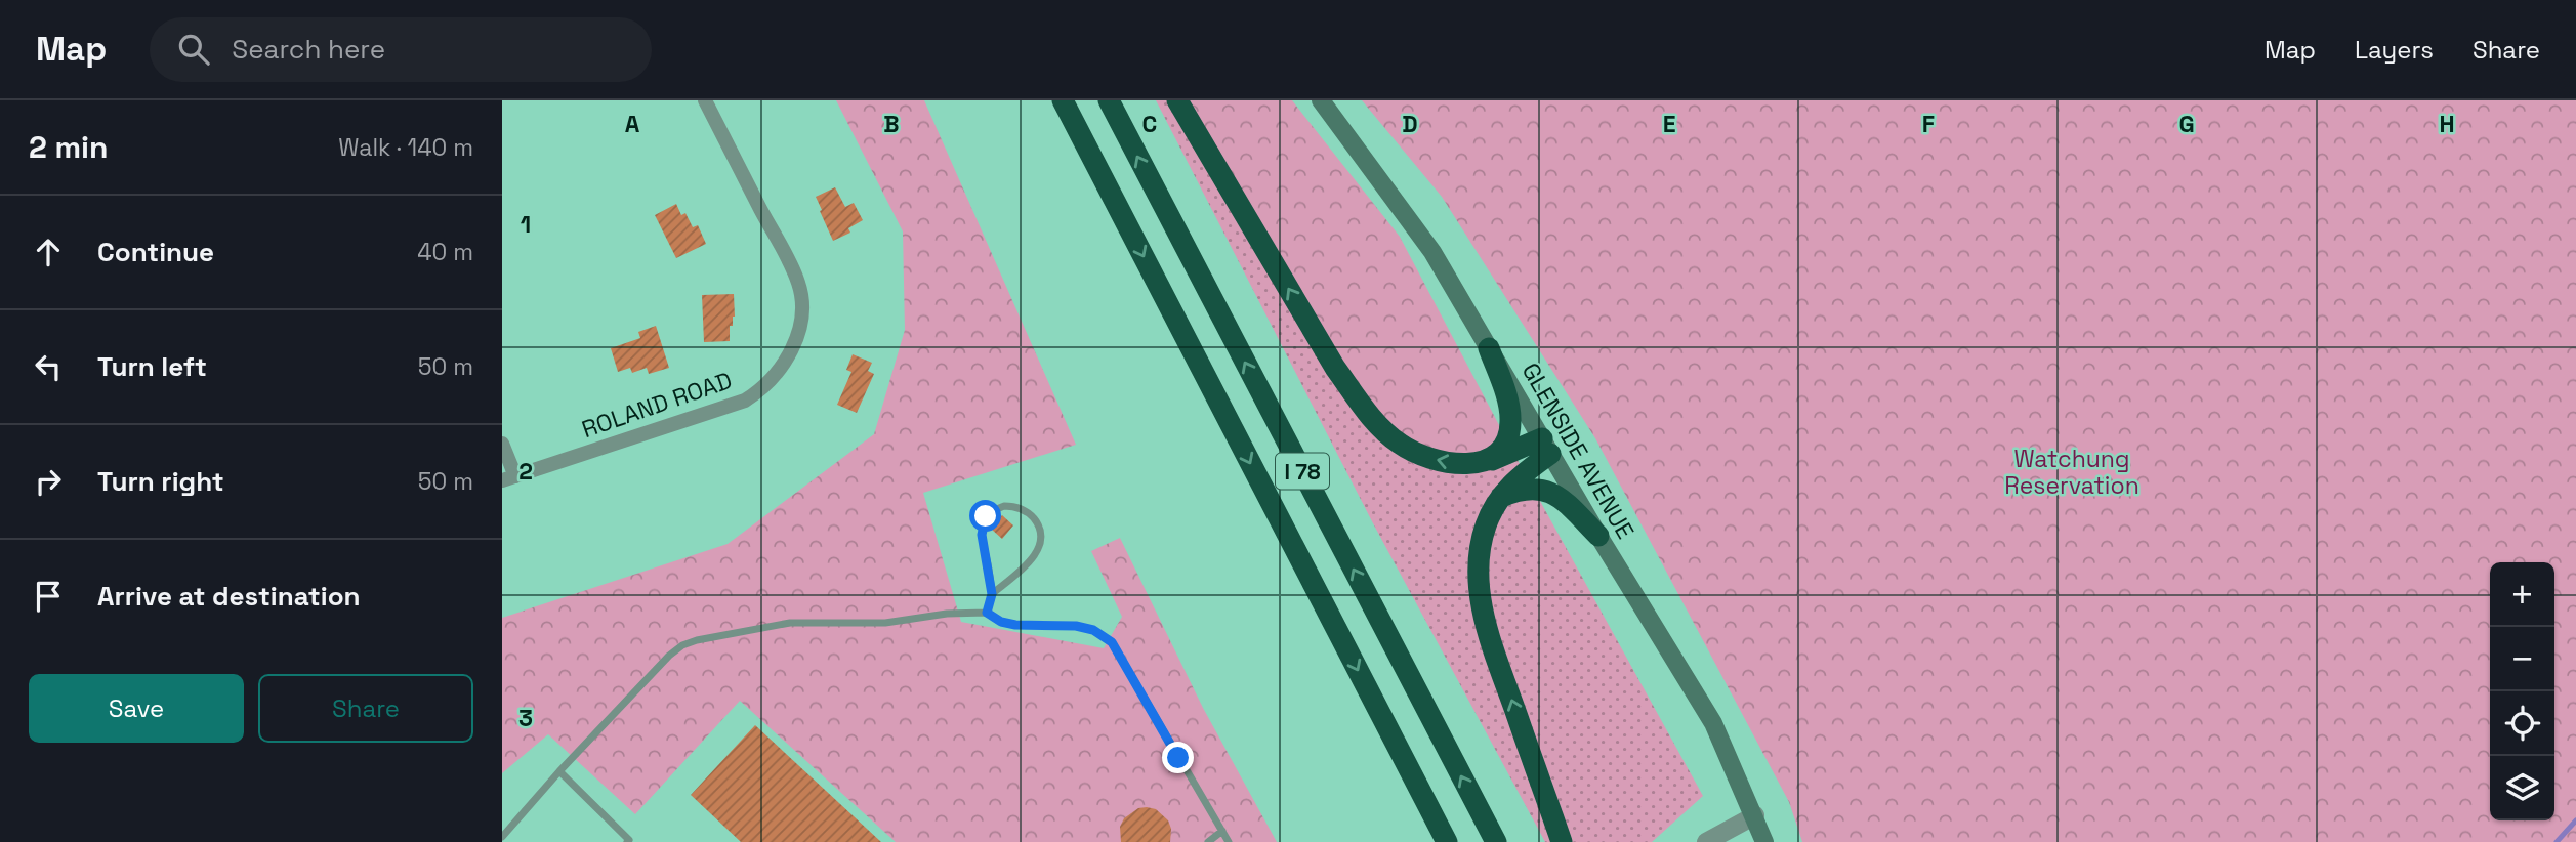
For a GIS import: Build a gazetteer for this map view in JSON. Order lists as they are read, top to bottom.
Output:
{
  "streets": {
    "highway": ["I 78"],
    "main road": ["GLENSIDE AVENUE"],
    "street": ["ROLAND ROAD"]
  },
  "parks": ["Watchung Reservation"],
  "page": {
    "header": "Map",
    "search": "Search here",
    "nav": ["Map", "Layers", "Share"],
    "heading": ["2 min", "Walk · 140 m"],
    "list": [
      ["Continue", "40 m"],
      ["Turn left", "50 m"],
      ["Turn right", "50 m"],
      "Arrive at destination"
    ],
    "map_buttons": ["+", "−"],
    "buttons": ["Save", "Share"]
  },
  "grid": {
    "columns": [
      "A",
      "B",
      "C",
      "D",
      "E",
      "F",
      "G",
      "H"
    ],
    "rows": ["1", "2", "3"]
  }
}
